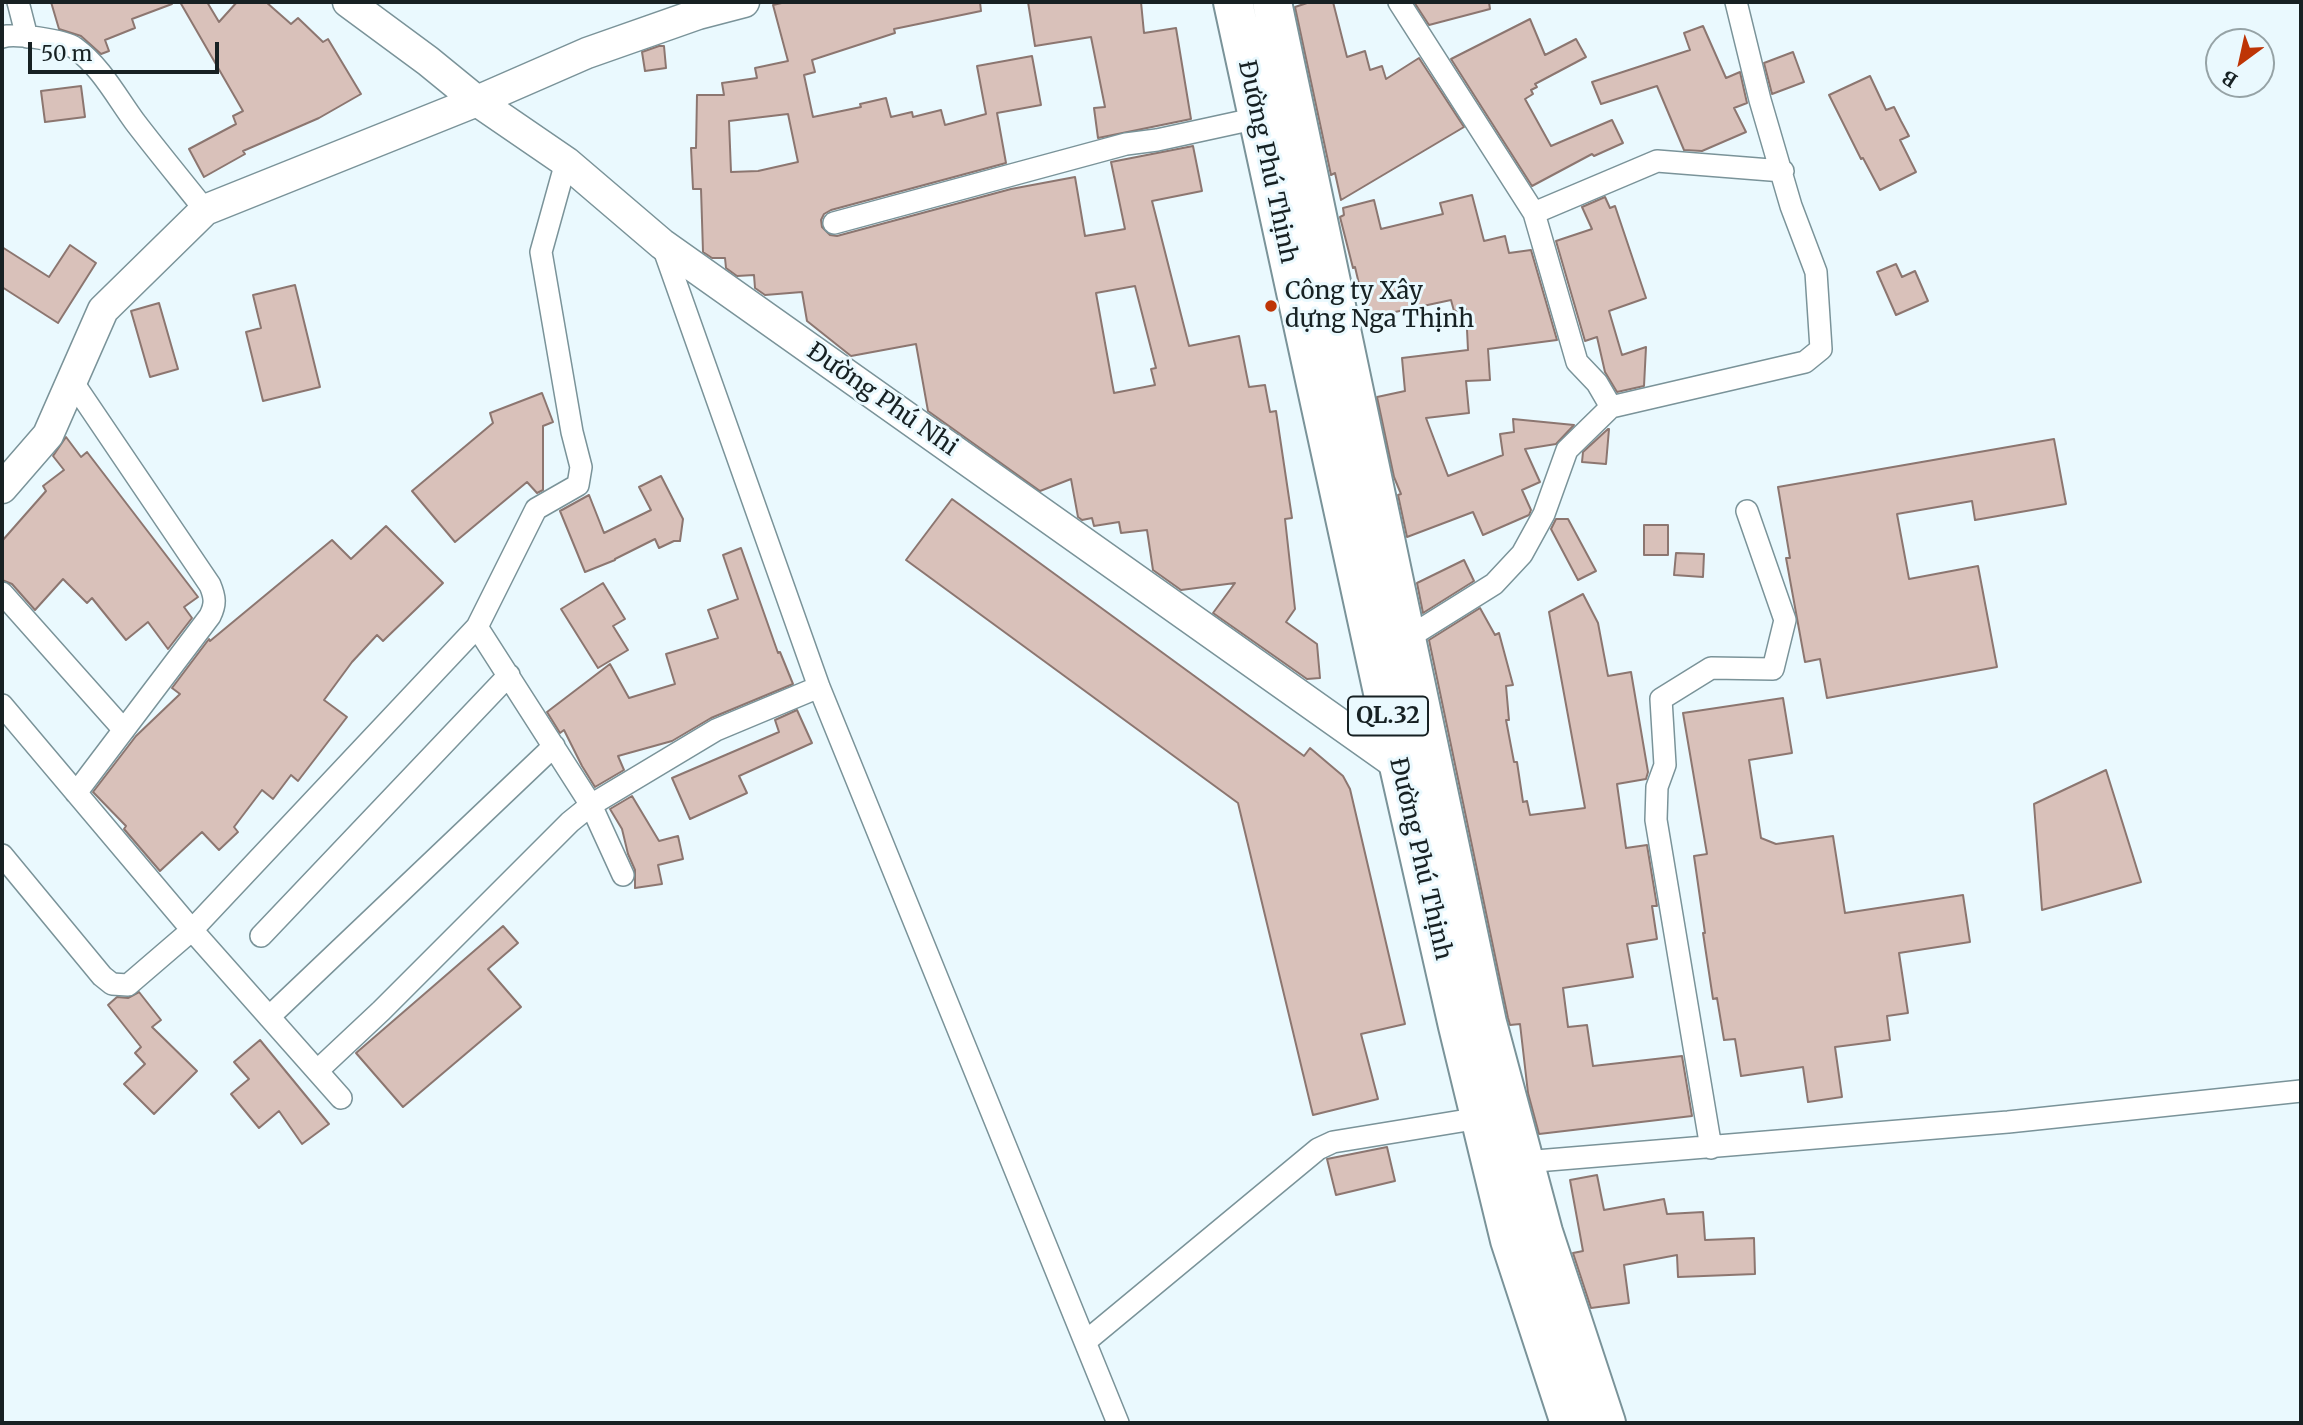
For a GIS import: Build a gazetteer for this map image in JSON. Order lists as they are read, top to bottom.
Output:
{
  "streets": {
    "highway": ["Đường Phú Thịnh", "QL.32"],
    "street": ["Đường Phú Nhi"]
  },
  "crossings": [
    ["Đường Phú Thịnh", "Đường Phú Nhi"]
  ],
  "places": ["Công ty Xây dựng Nga Thịnh"],
  "scale_bar": "50 m",
  "north": "bottom left"
}
